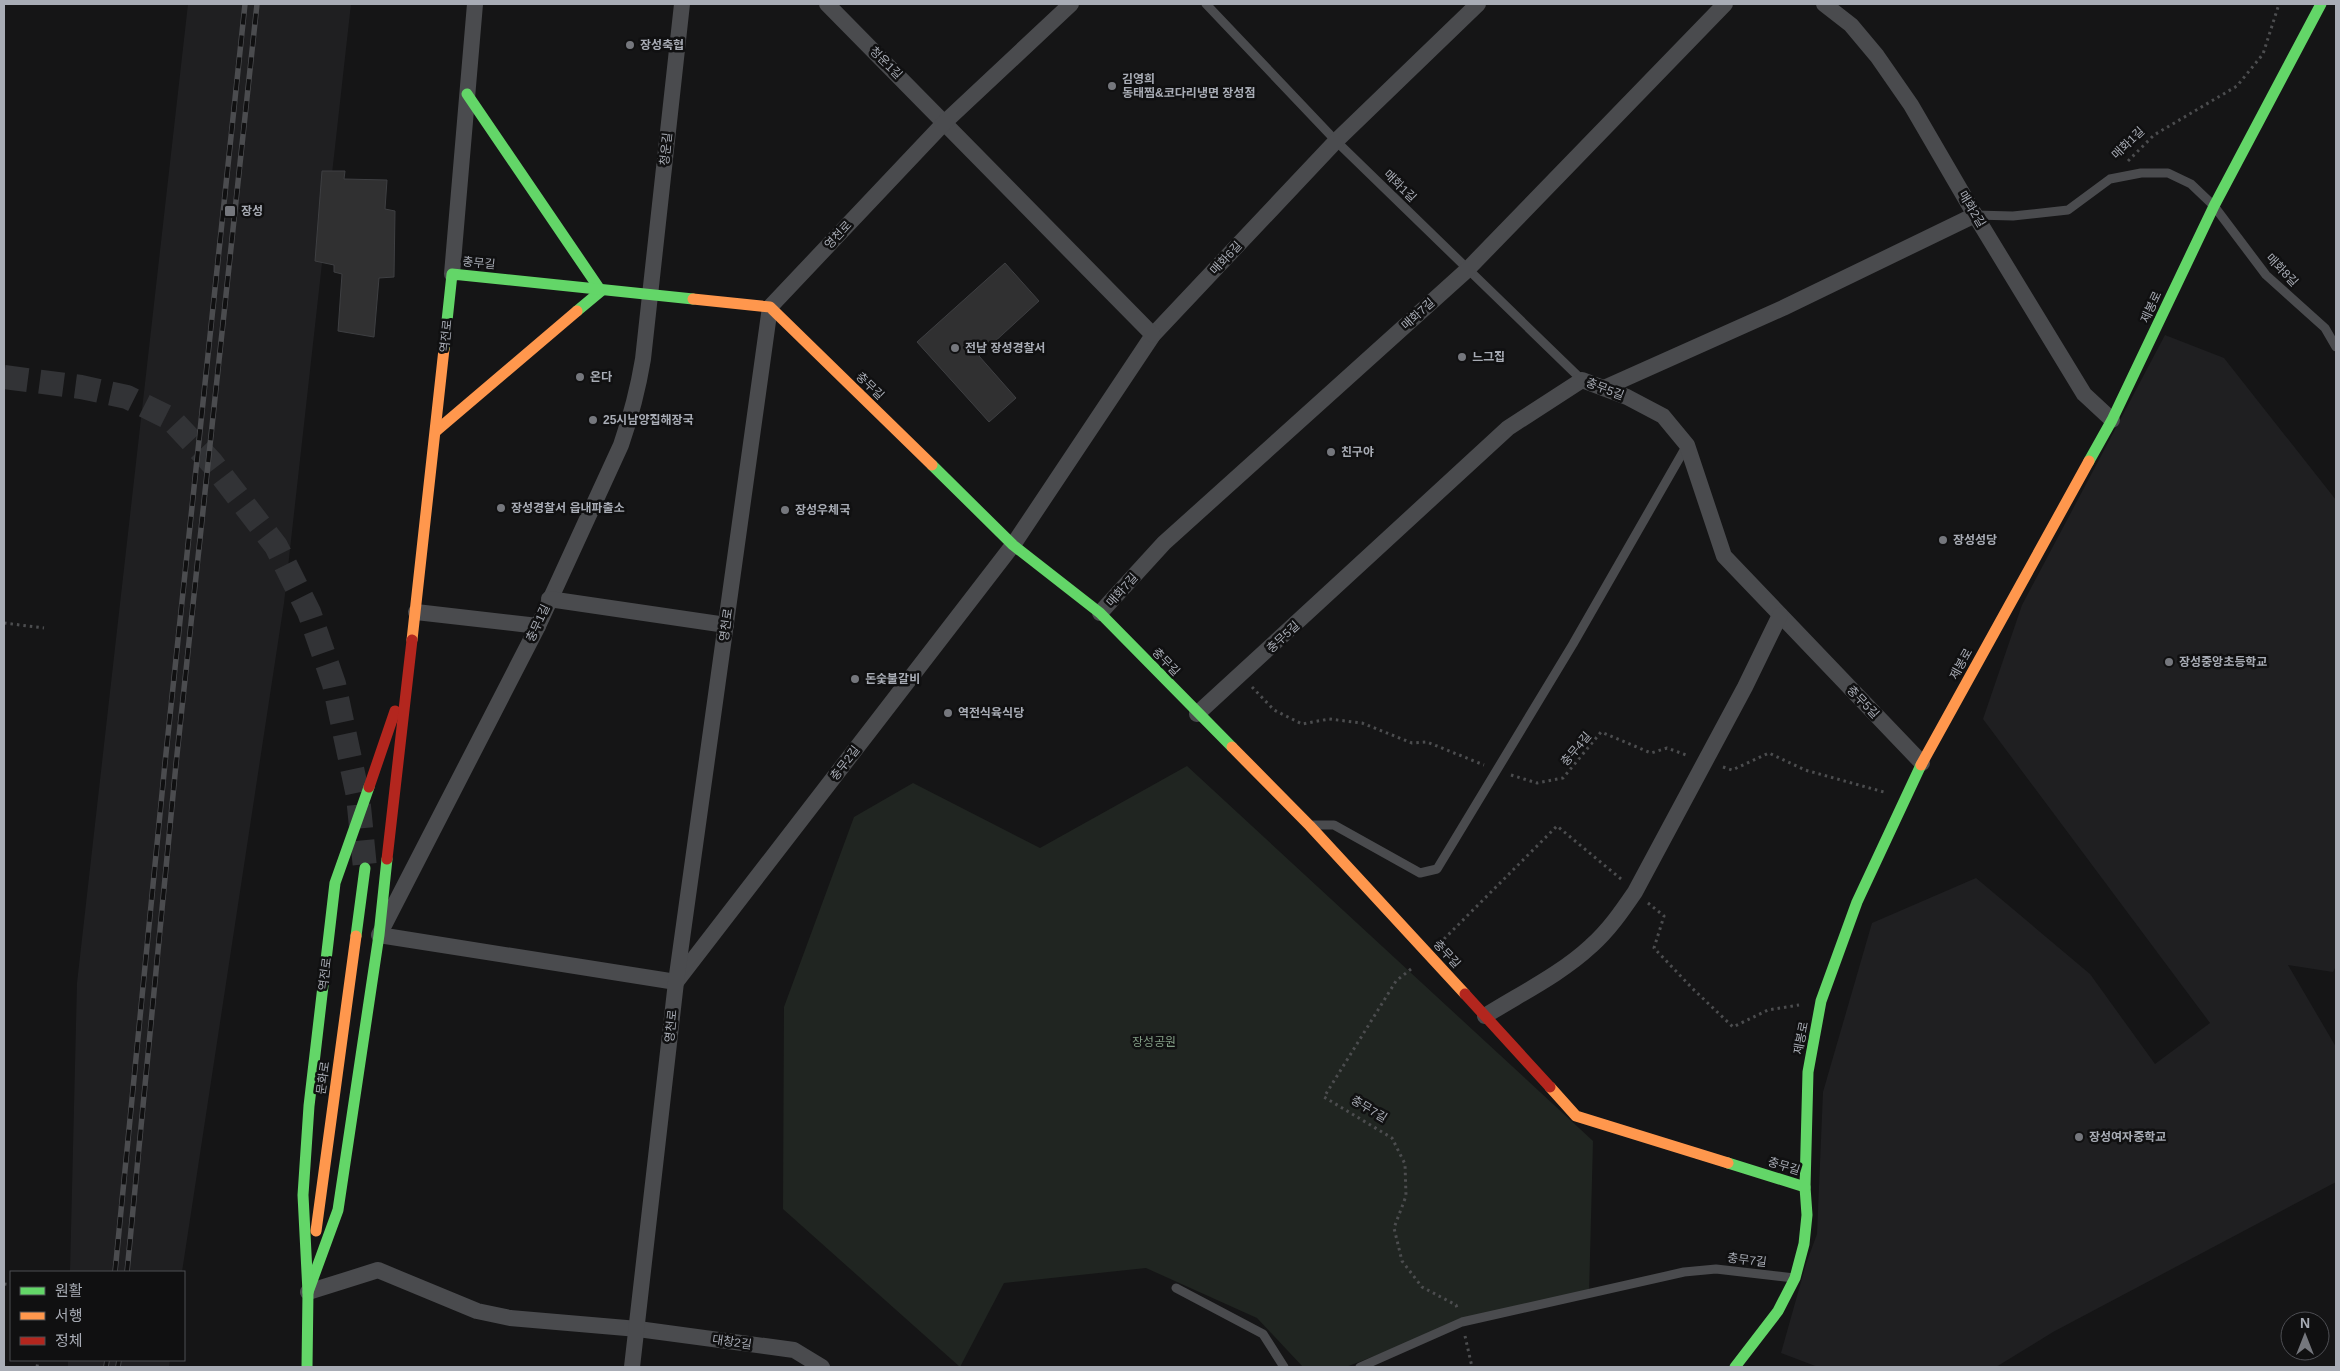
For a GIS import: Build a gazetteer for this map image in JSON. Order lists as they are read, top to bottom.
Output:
{
  "streets": {
    "street": [
      "청운1길",
      "청운길",
      "매화2길",
      "영천로",
      "매화6길",
      "충무길",
      "제봉로",
      "매화7길",
      "역전로",
      "충무5길",
      "충무1길",
      "충무2길",
      "문화로",
      "대창2길"
    ],
    "lane": ["매화1길", "매화8길", "충무7길"],
    "path": ["충무4길"]
  },
  "crossings": [
    ["청운1길", "영천로"],
    ["청운1길", "매화6길"],
    ["매화1길", "매화6길"],
    ["매화1길", "매화8길"],
    ["매화1길", "매화7길"],
    ["매화1길", "충무5길"],
    ["청운길", "충무길"],
    ["청운길", "충무1길"],
    ["매화2길", "제봉로"],
    ["영천로", "충무길"],
    ["영천로", "충무2길"],
    ["영천로", "대창2길"],
    ["매화6길", "충무길"],
    ["매화6길", "충무2길"],
    ["충무길", "제봉로"],
    ["충무길", "매화7길"],
    ["충무길", "역전로"],
    ["충무길", "충무5길"],
    ["충무길", "충무1길"],
    ["충무길", "충무2길"],
    ["충무길", "충무7길"],
    ["매화8길", "제봉로"],
    ["제봉로", "충무5길"],
    ["제봉로", "충무4길"],
    ["제봉로", "충무7길"],
    ["역전로", "충무1길"],
    ["역전로", "문화로"],
    ["역전로", "대창2길"],
    ["충무5길", "충무4길"],
    ["문화로", "대창2길"]
  ],
  "parks": ["장성공원"],
  "places": {
    "other": [
      "장성축협",
      "김영희 동태찜&코다리냉면 장성점",
      "전남 장성경찰서",
      "느그집",
      "온다",
      "25시남양집해장국",
      "친구야",
      "장성경찰서 읍내파출소",
      "장성우체국",
      "장성성당",
      "장성중앙초등학교",
      "돈숯불갈비",
      "역전식육식당",
      "장성여자중학교"
    ],
    "transit": ["장성"]
  },
  "legend": ["원활", "서행", "정체"],
  "north": "top"
}
